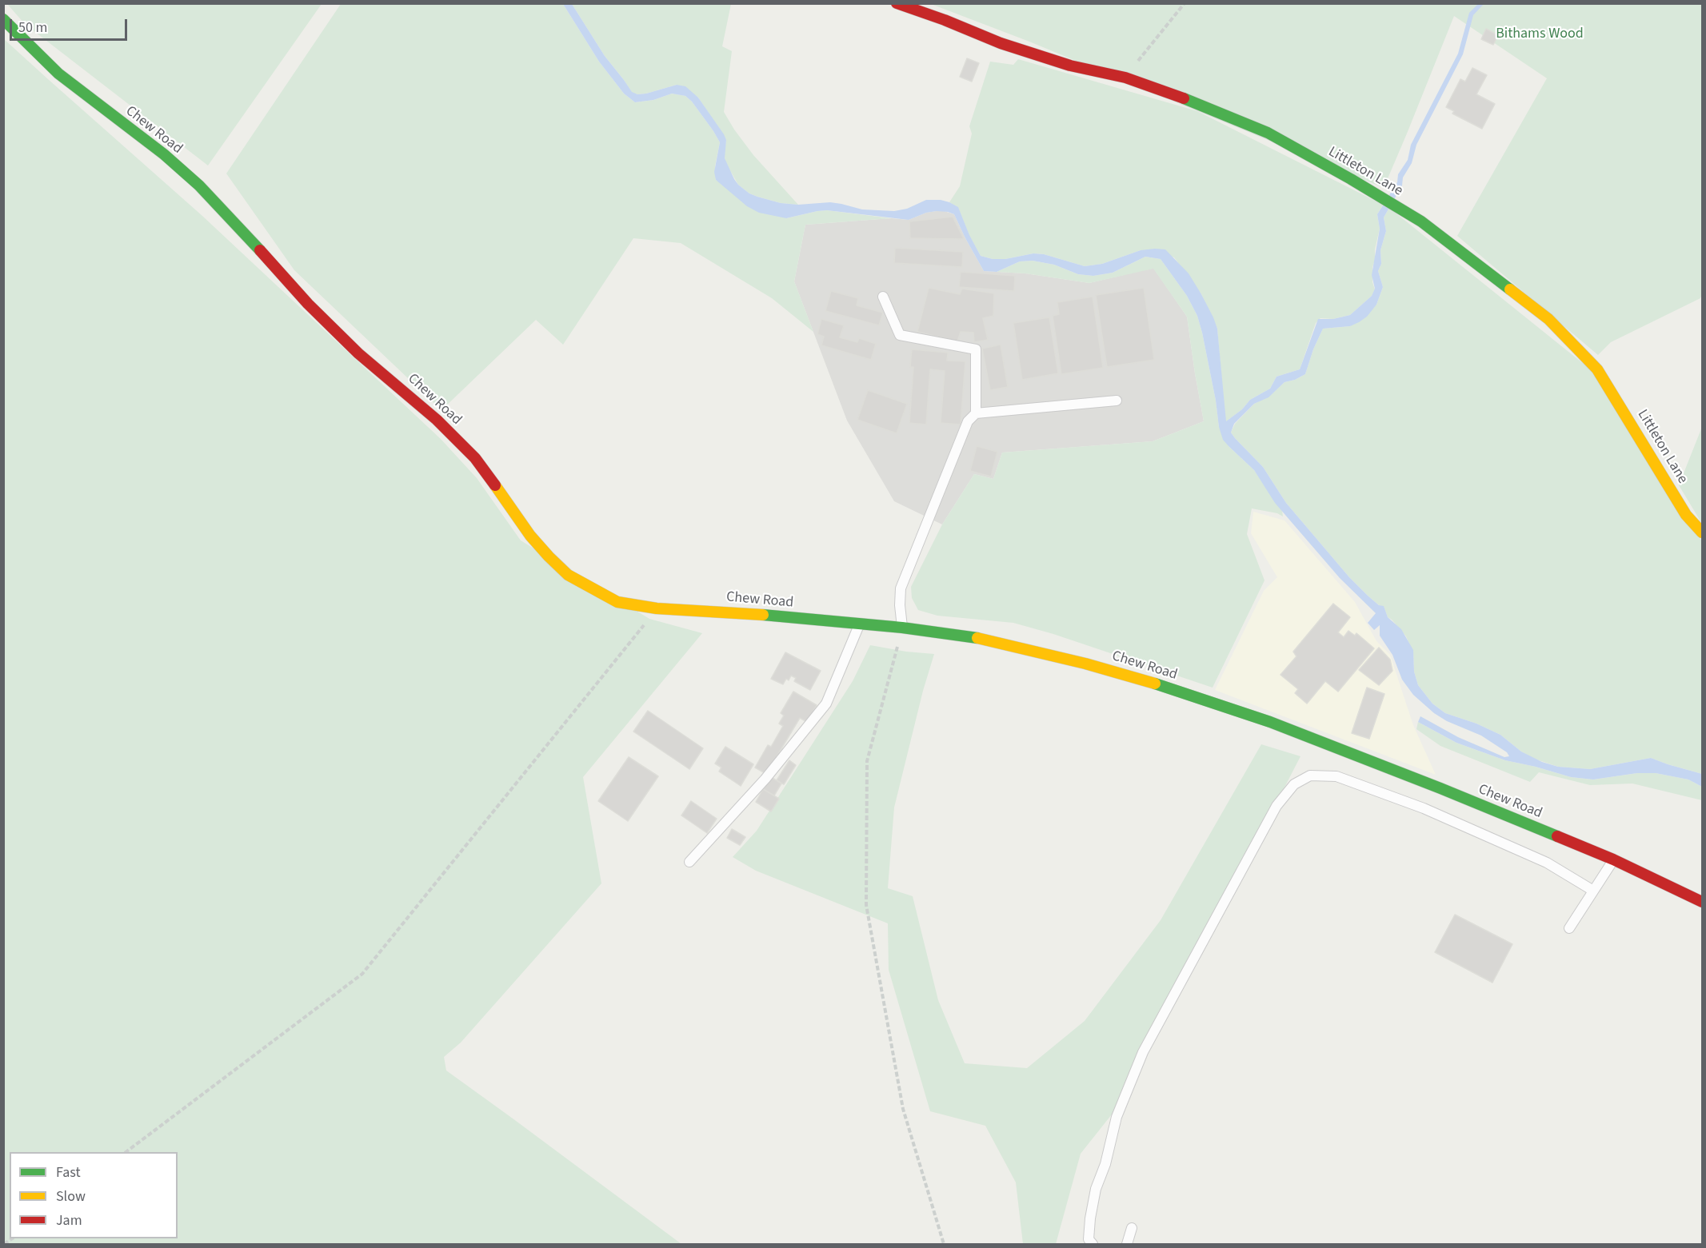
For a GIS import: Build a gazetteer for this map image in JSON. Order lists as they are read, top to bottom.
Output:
{
  "streets": {
    "main road": ["Chew Road", "Littleton Lane"]
  },
  "parks": ["Bithams Wood"],
  "legend": ["Fast", "Slow", "Jam"],
  "scale_bar": "50 m"
}
